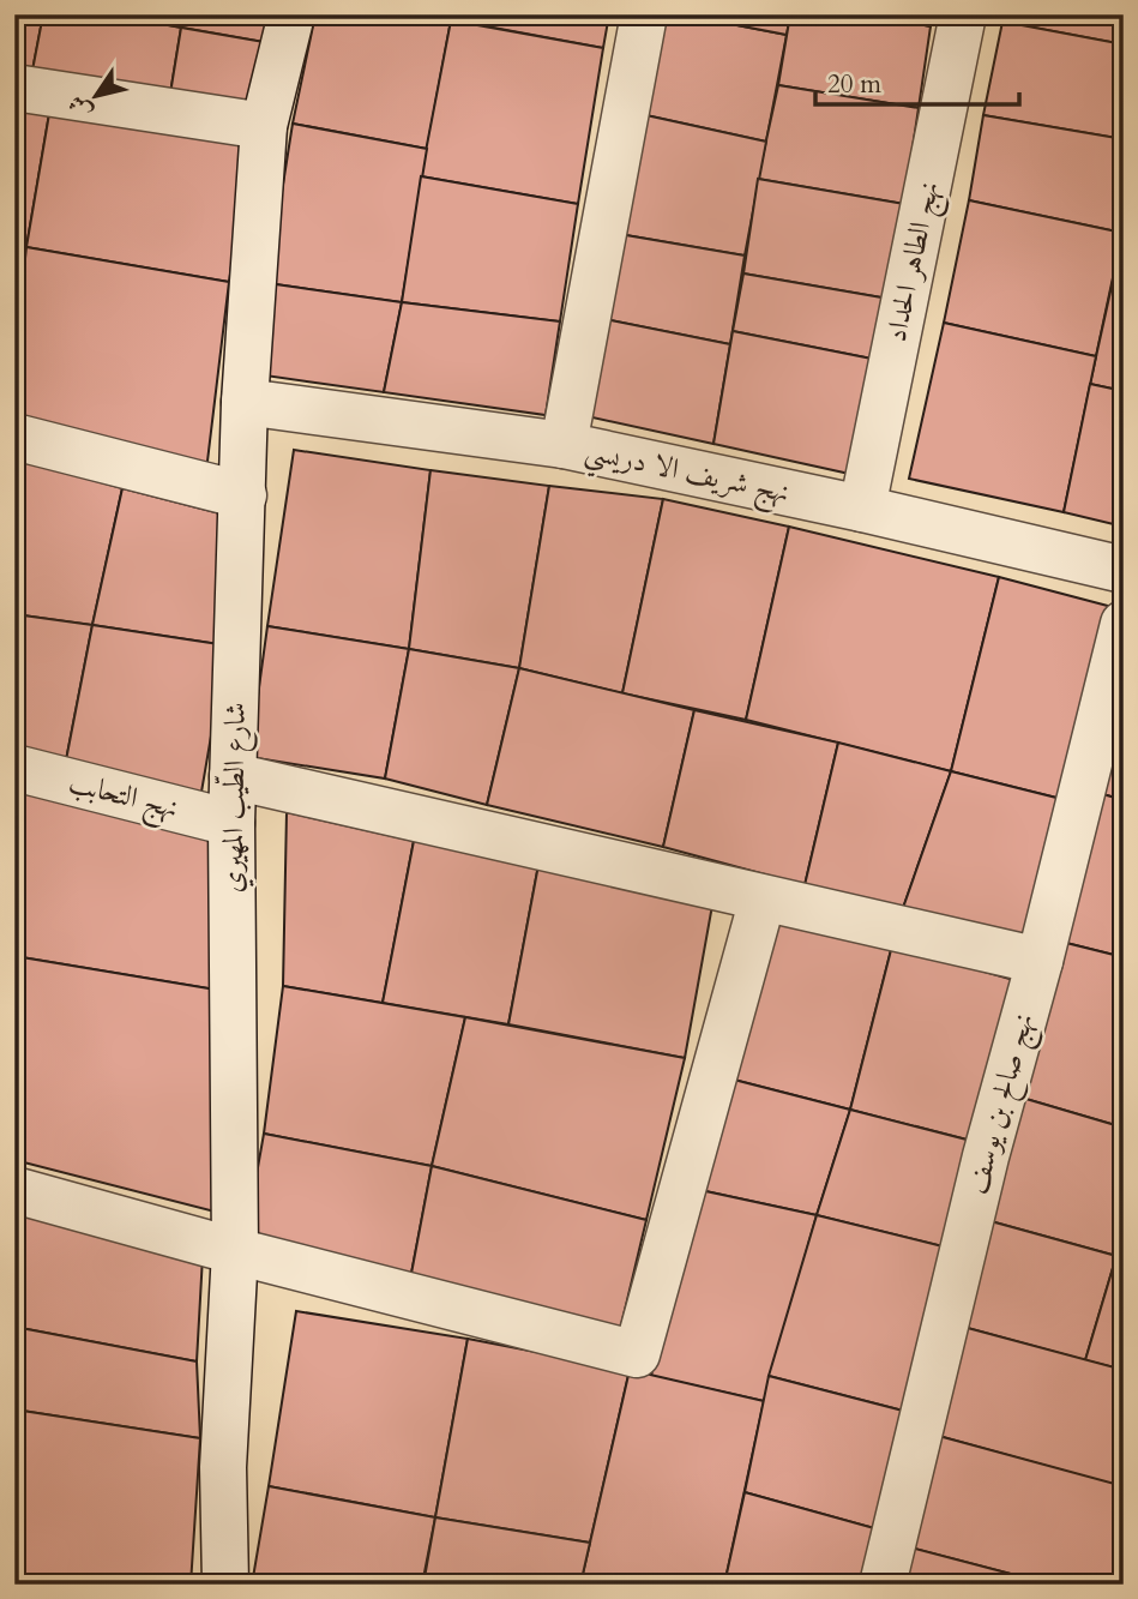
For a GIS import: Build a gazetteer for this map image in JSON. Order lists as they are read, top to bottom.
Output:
{
  "streets": {
    "street": [
      "نهج الطاهر الحداد",
      "نهج شريف الا دريسي",
      "نهج التحابب",
      "شارع الطّيب المهيري",
      "نهج صالح بن يوسف"
    ]
  },
  "crossings": [
    ["نهج الطاهر الحداد", "نهج شريف الا دريسي"],
    ["نهج شريف الا دريسي", "شارع الطّيب المهيري"],
    ["نهج التحابب", "شارع الطّيب المهيري"]
  ],
  "scale_bar": "20 m",
  "north": "bottom left"
}
